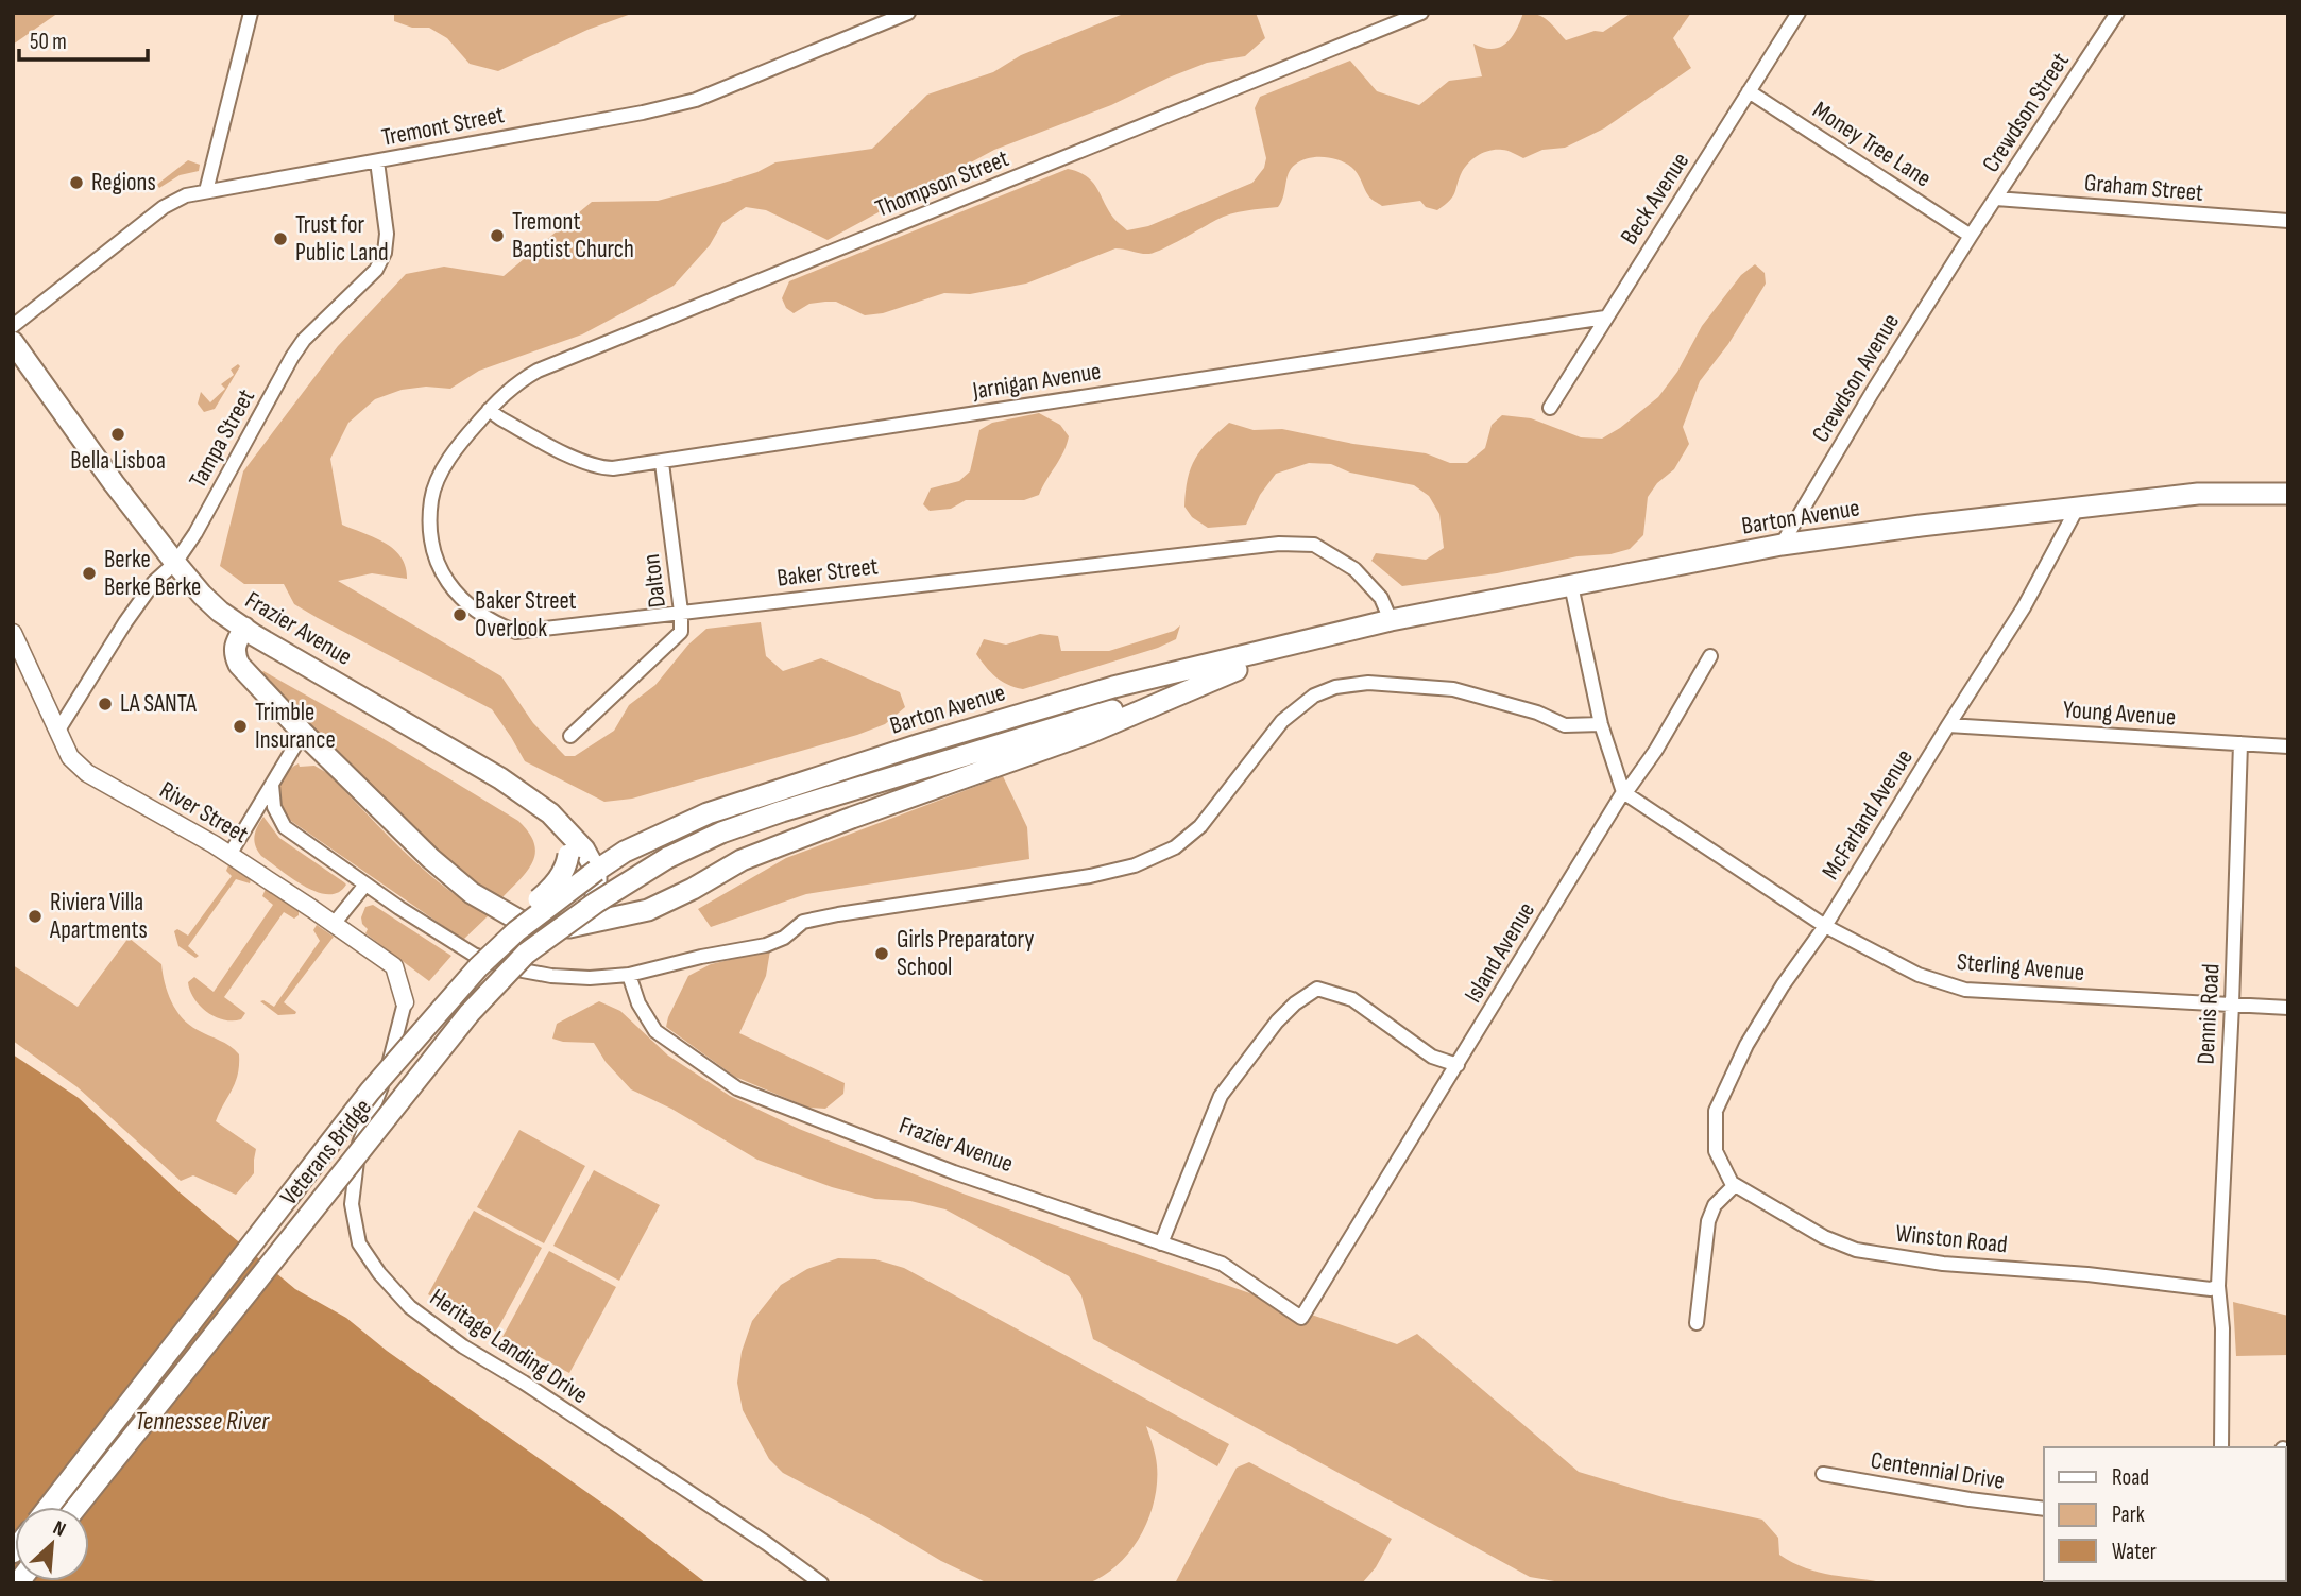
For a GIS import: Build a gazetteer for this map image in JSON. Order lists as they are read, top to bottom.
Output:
{
  "streets": {
    "main road": ["Barton Avenue", "Frazier Avenue", "Veterans Bridge"],
    "street": [
      "Crewdson Street",
      "Tremont Street",
      "Money Tree Lane",
      "Thompson Street",
      "Graham Street",
      "Beck Avenue",
      "Crewdson Avenue",
      "Jarnigan Avenue",
      "Tampa Street",
      "Baker Street",
      "Dalton",
      "Young Avenue",
      "River Street",
      "McFarland Avenue",
      "Island Avenue",
      "Sterling Avenue",
      "Dennis Road",
      "Winston Road",
      "Heritage Landing Drive",
      "Centennial Drive"
    ]
  },
  "crossings": [
    ["Crewdson Street", "Money Tree Lane"],
    ["Crewdson Street", "Graham Street"],
    ["Crewdson Street", "Crewdson Avenue"],
    ["Tremont Street", "Tampa Street"],
    ["Money Tree Lane", "Beck Avenue"],
    ["Money Tree Lane", "Crewdson Avenue"],
    ["Thompson Street", "Jarnigan Avenue"],
    ["Thompson Street", "Baker Street"],
    ["Beck Avenue", "Jarnigan Avenue"],
    ["Crewdson Avenue", "Barton Avenue"],
    ["Jarnigan Avenue", "Baker Street"],
    ["Jarnigan Avenue", "Dalton"],
    ["Tampa Street", "Frazier Avenue"],
    ["Tampa Street", "River Street"],
    ["Barton Avenue", "Baker Street"],
    ["Barton Avenue", "Frazier Avenue"],
    ["Barton Avenue", "McFarland Avenue"],
    ["Barton Avenue", "Veterans Bridge"],
    ["Baker Street", "Dalton"],
    ["Frazier Avenue", "Island Avenue"],
    ["Frazier Avenue", "Veterans Bridge"],
    ["Young Avenue", "McFarland Avenue"],
    ["Young Avenue", "Dennis Road"],
    ["River Street", "Heritage Landing Drive"],
    ["McFarland Avenue", "Sterling Avenue"],
    ["McFarland Avenue", "Winston Road"],
    ["Island Avenue", "Sterling Avenue"],
    ["Sterling Avenue", "Dennis Road"],
    ["Dennis Road", "Winston Road"]
  ],
  "water": ["Tennessee River"],
  "places": [
    "Regions",
    "Tremont Baptist Church",
    "Trust for Public Land",
    "Bella Lisboa",
    "Berke Berke Berke",
    "Baker Street Overlook",
    "LA SANTA",
    "Trimble Insurance",
    "Riviera Villa Apartments",
    "Girls Preparatory School"
  ],
  "legend": ["Road", "Park", "Water"],
  "scale_bar": "50 m",
  "north": "top right"
}
